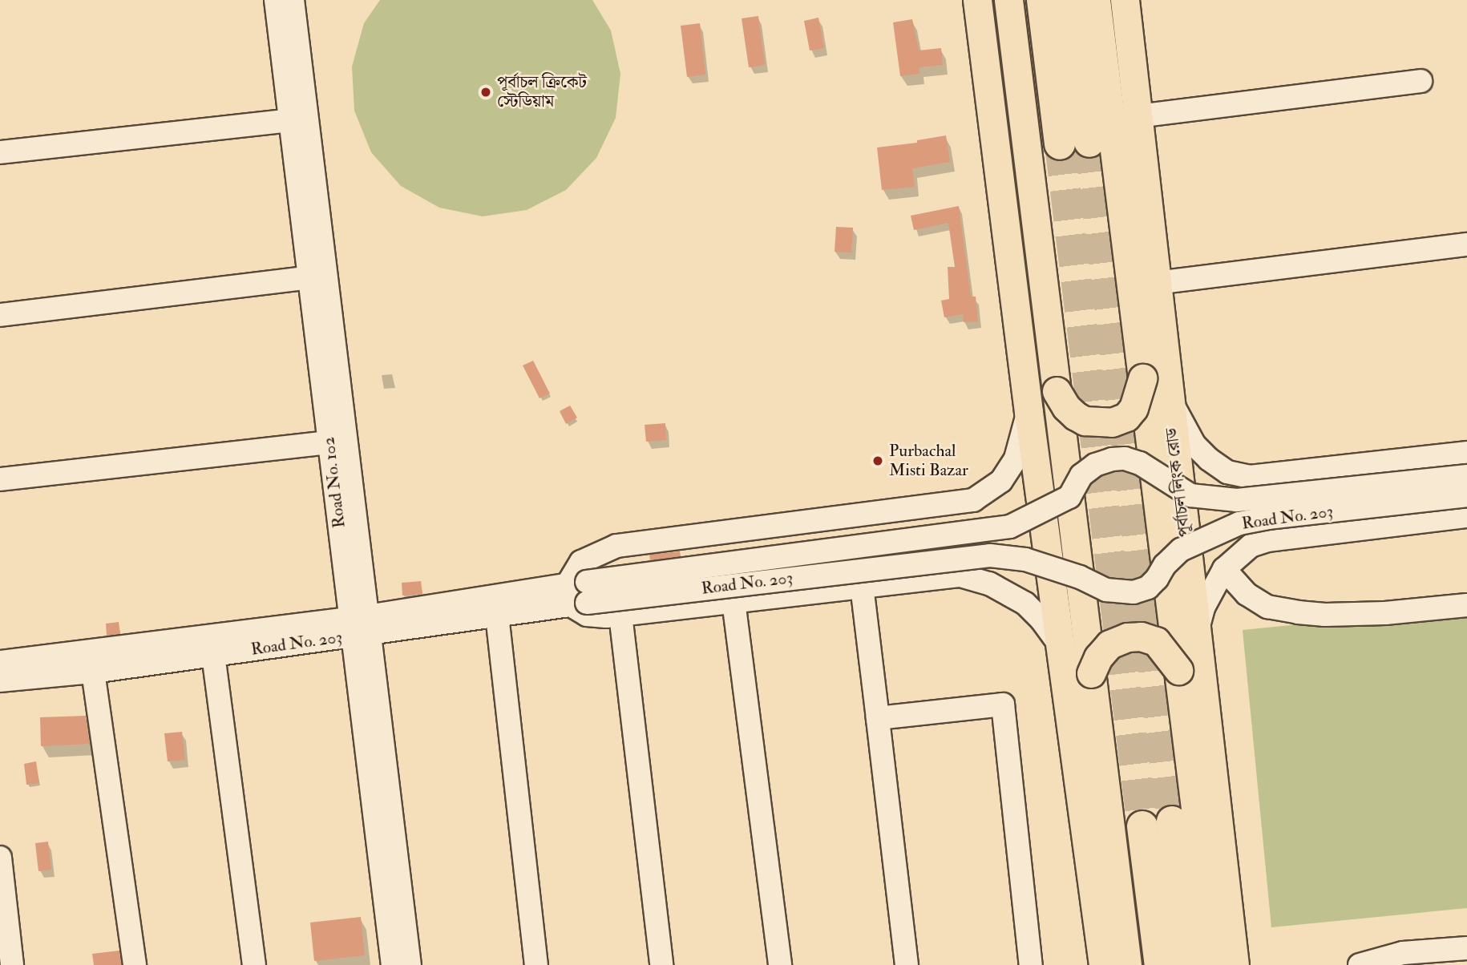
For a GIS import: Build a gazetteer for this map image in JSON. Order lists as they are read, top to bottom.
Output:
{
  "streets": {
    "main road": ["পূর্বাচল লিংক রোড"],
    "street": ["Road No. 102", "Road No. 203"]
  },
  "crossings": [
    ["Road No. 102", "Road No. 203"],
    ["পূর্বাচল লিংক রোড", "Road No. 203"]
  ],
  "places": ["পূর্বাচল ক্রিকেট স্টেডিয়াম", "Purbachal Misti Bazar"]
}
